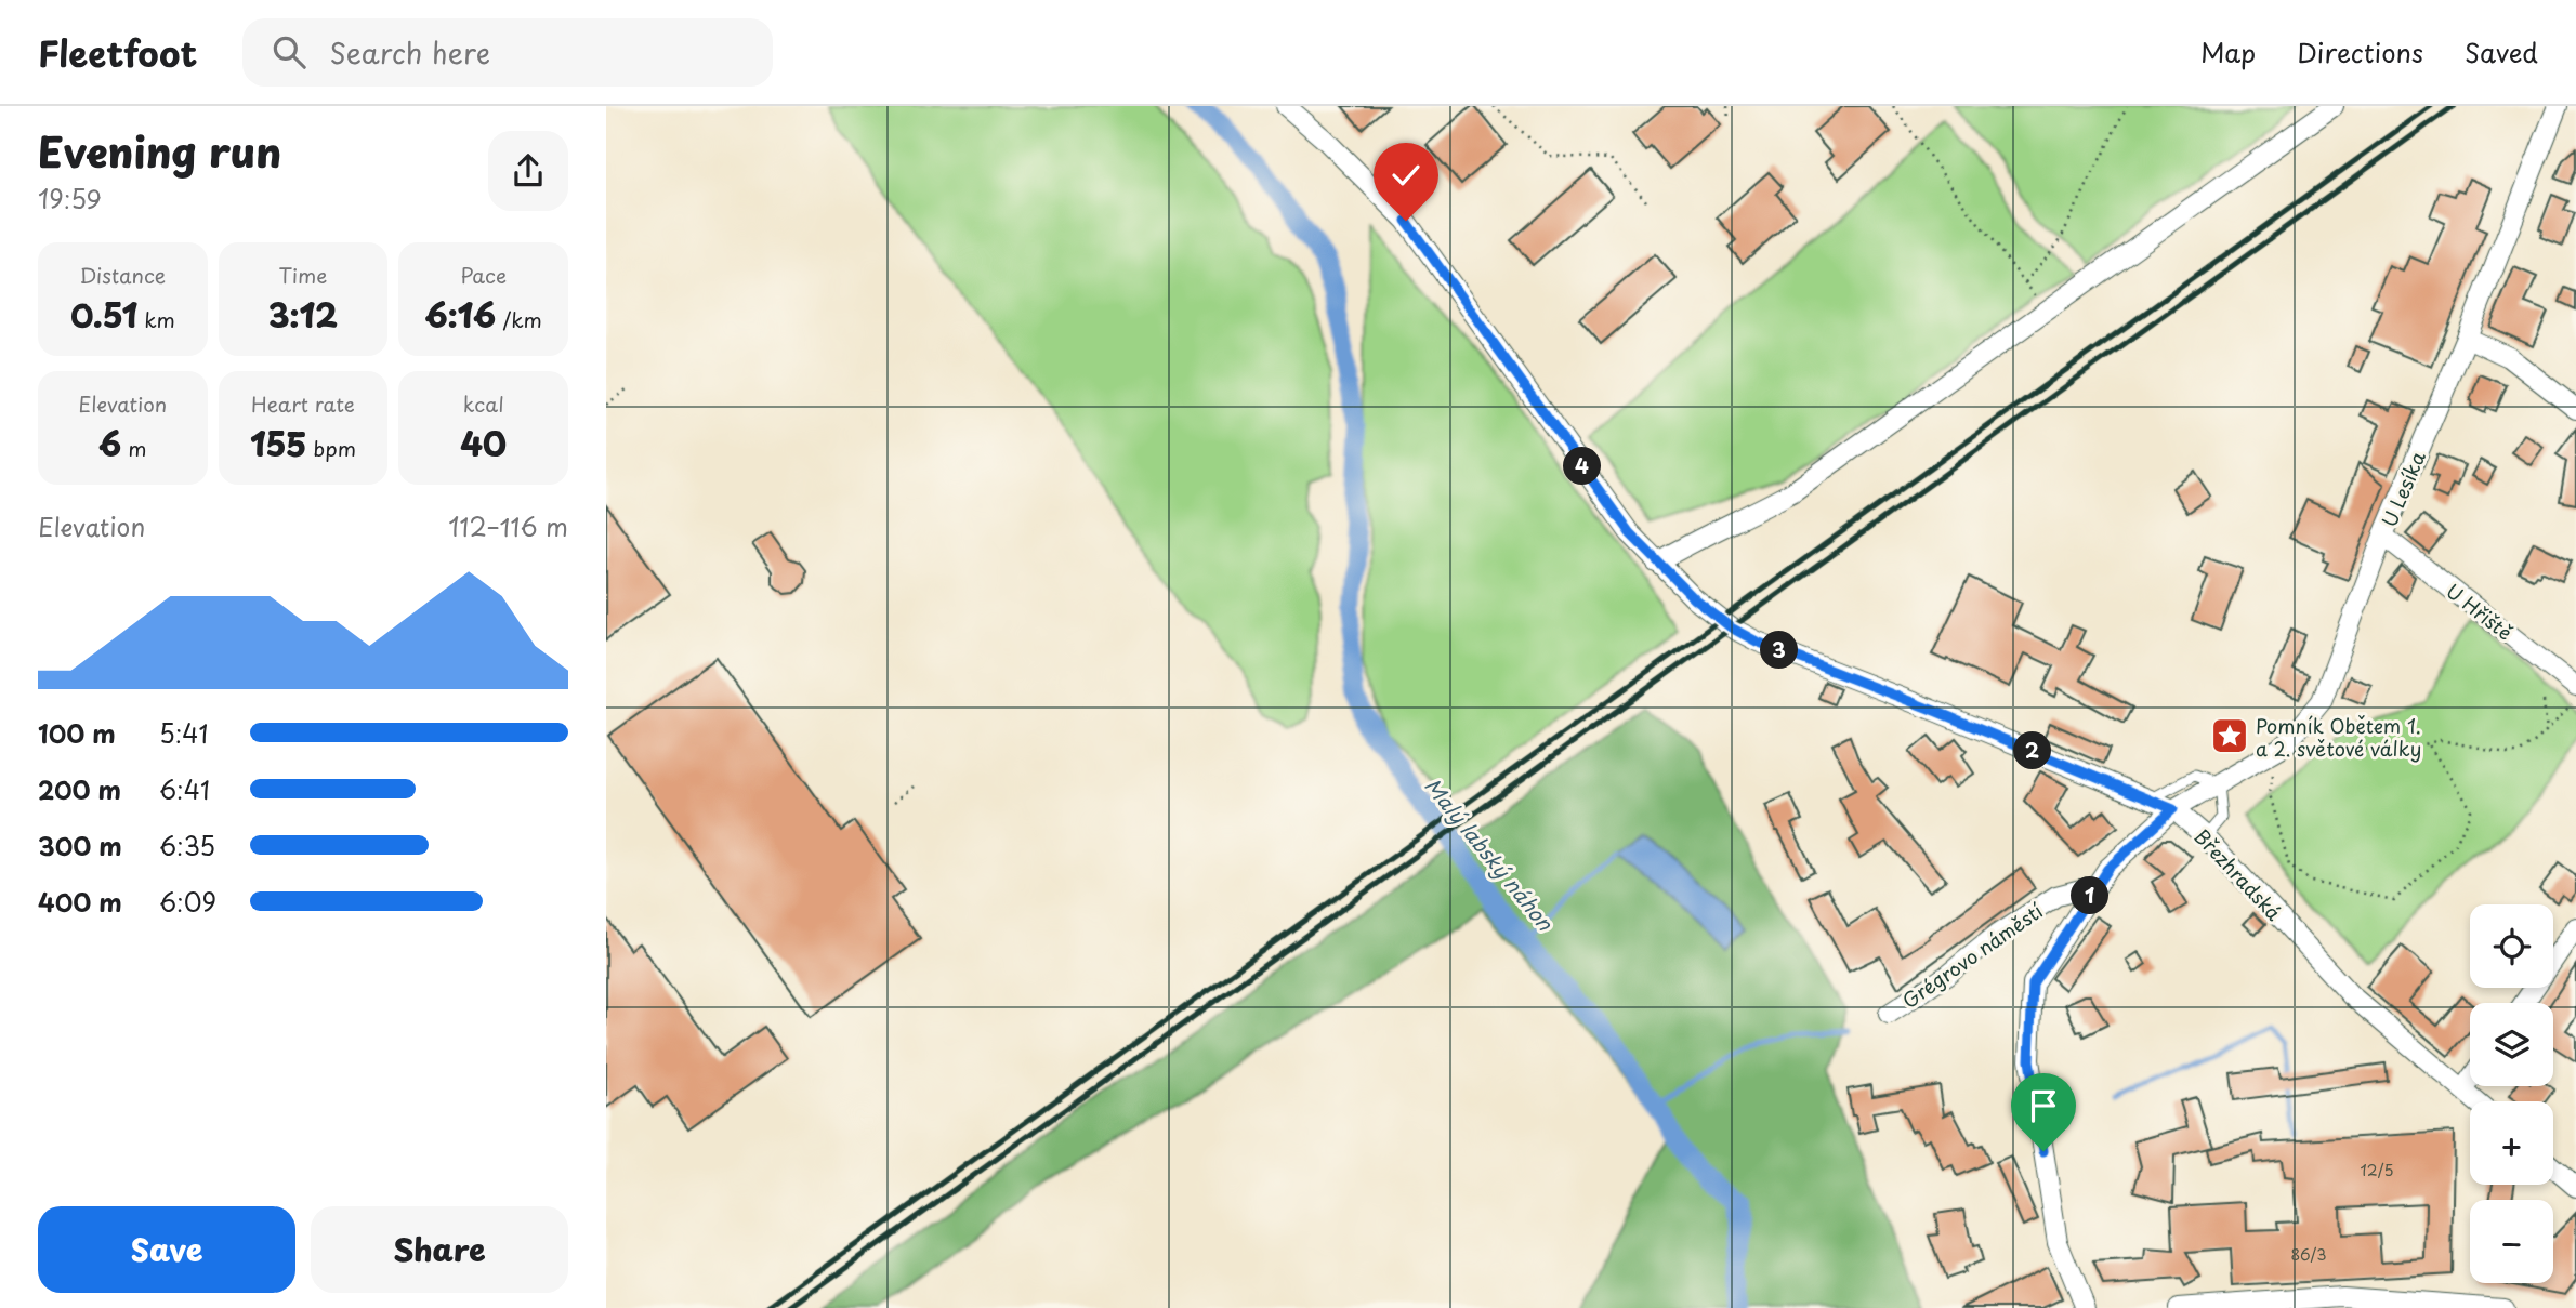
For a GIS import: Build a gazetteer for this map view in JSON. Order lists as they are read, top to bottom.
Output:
{
  "streets": {
    "street": [
      "U Lesíka",
      "U Hřiště",
      "Březhradská",
      "Grégrovo náměstí"
    ]
  },
  "crossings": [
    ["U Lesíka", "U Hřiště"],
    ["U Lesíka", "Březhradská"],
    ["U Lesíka", "Grégrovo náměstí"],
    ["Březhradská", "Grégrovo náměstí"]
  ],
  "water": ["Malý labský náhon"],
  "places": {
    "place": ["Pomník Obětem 1. a 2. světové války"]
  },
  "house_numbers": ["12/5", "86/3"],
  "page": {
    "header": "Fleetfoot",
    "search": "Search here",
    "nav": ["Map", "Directions", "Saved"],
    "heading": ["Evening run", "19:59"],
    "stats": [
      ["Distance", "0.51 km"],
      ["Time", "3:12"],
      ["Pace", "6:16 /km"],
      ["Elevation", "6 m"],
      ["Heart rate", "155 bpm"],
      ["kcal", "40"]
    ],
    "pins": [
      "4",
      "3",
      "2",
      "1"
    ],
    "chart": ["Elevation", "112–116 m"],
    "list": [
      {
        "name": "100 m",
        "note": "5:41"
      },
      {
        "name": "200 m",
        "note": "6:41"
      },
      {
        "name": "300 m",
        "note": "6:35"
      },
      {
        "name": "400 m",
        "note": "6:09"
      }
    ],
    "map_buttons": ["+", "−"],
    "buttons": ["Save", "Share"]
  }
}
